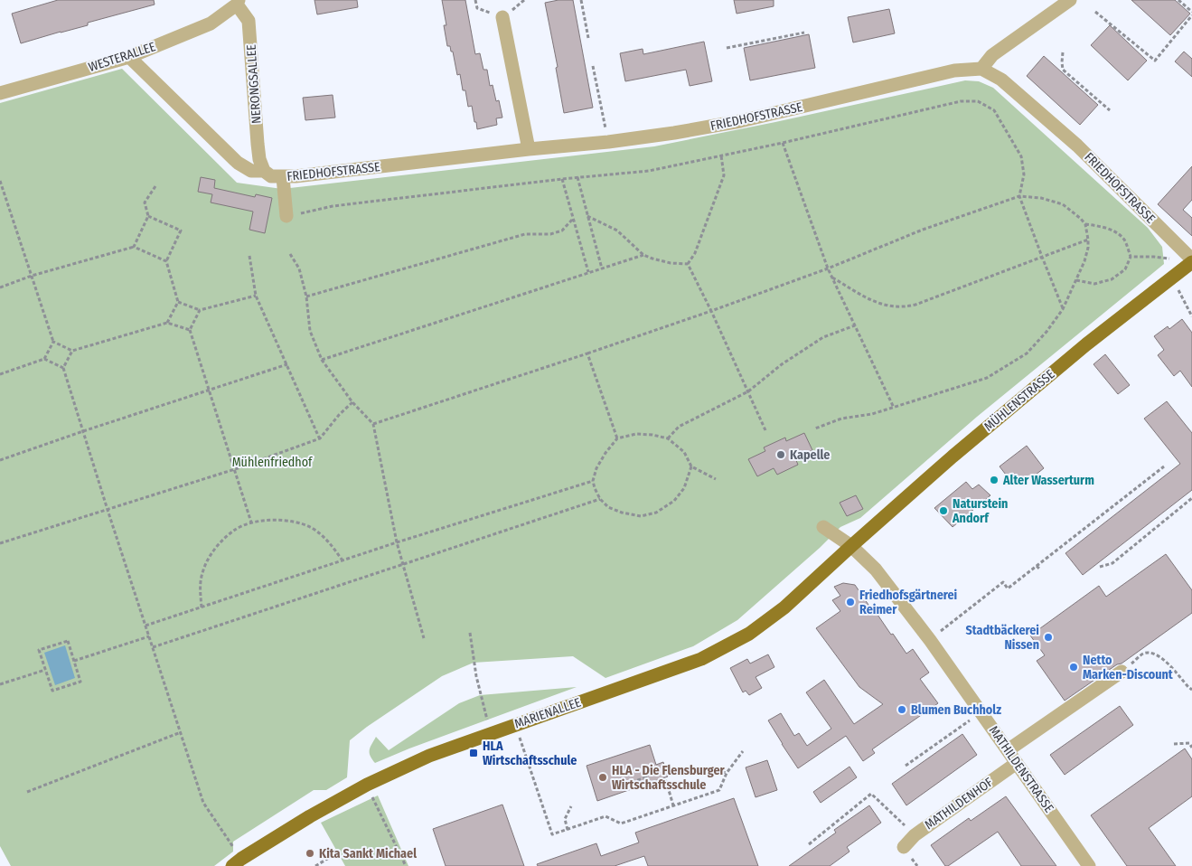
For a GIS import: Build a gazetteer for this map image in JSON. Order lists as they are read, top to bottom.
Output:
{
  "streets": {
    "main road": ["MÜHLENSTRASSE", "MARIENALLEE"],
    "street": [
      "WESTERALLEE",
      "NERONGSALLEE",
      "FRIEDHOFSTRASSE",
      "MATHILDENSTRASSE",
      "MATHILDENHOF"
    ]
  },
  "crossings": [
    ["WESTERALLEE", "NERONGSALLEE"],
    ["WESTERALLEE", "FRIEDHOFSTRASSE"],
    ["NERONGSALLEE", "FRIEDHOFSTRASSE"],
    ["FRIEDHOFSTRASSE", "MÜHLENSTRASSE"],
    ["MÜHLENSTRASSE", "MARIENALLEE"],
    ["MÜHLENSTRASSE", "MATHILDENSTRASSE"],
    ["MARIENALLEE", "MATHILDENSTRASSE"],
    ["MATHILDENSTRASSE", "MATHILDENHOF"]
  ],
  "parks": ["Mühlenfriedhof"],
  "places": {
    "other": [
      "Kapelle",
      "Alter Wasserturm",
      "Naturstein Andorf",
      "Friedhofsgärtnerei Reimer",
      "Stadtbäckerei Nissen",
      "Netto Marken-Discount",
      "Blumen Buchholz",
      "HLA - Die Flensburger Wirtschaftsschule",
      "Kita Sankt Michael"
    ],
    "transit": ["HLA Wirtschaftsschule"]
  }
}
